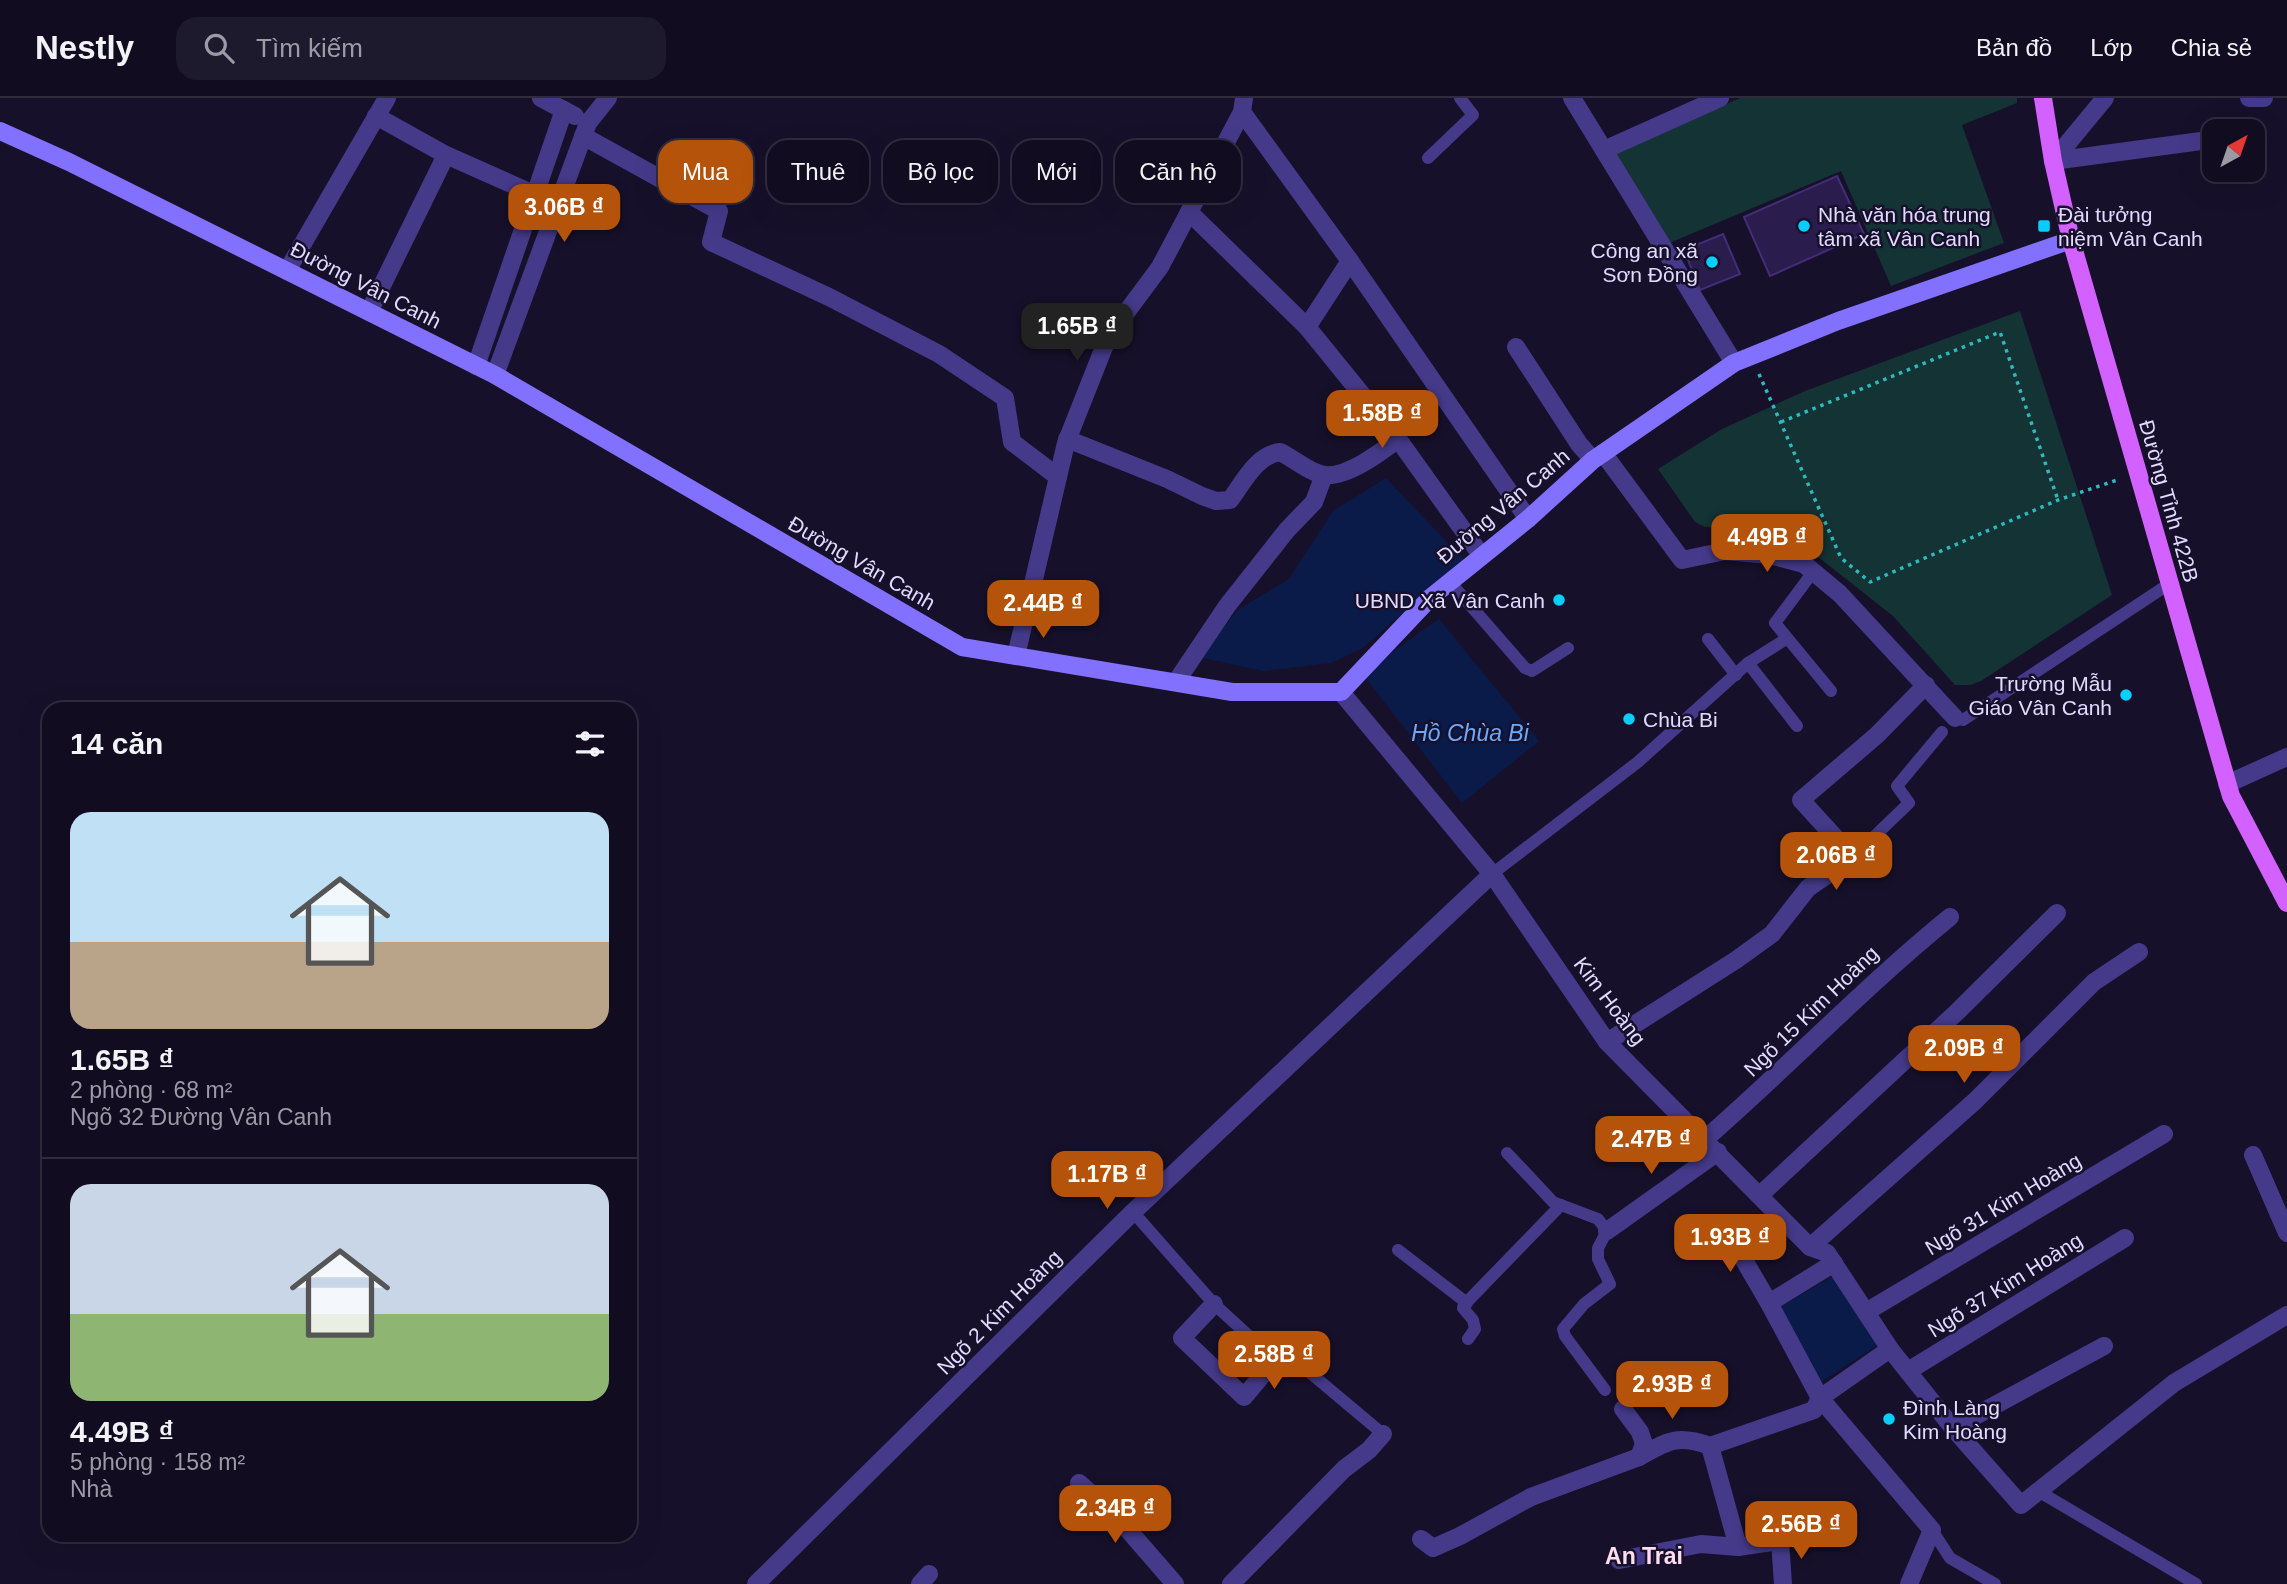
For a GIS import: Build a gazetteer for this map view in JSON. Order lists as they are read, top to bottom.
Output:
{
  "streets": {
    "main road": ["Đường Tỉnh 422B"],
    "street": [
      "Đường Vân Canh",
      "Kim Hoàng",
      "Ngõ 15 Kim Hoàng",
      "Ngõ 31 Kim Hoàng",
      "Ngõ 37 Kim Hoàng",
      "Ngõ 2 Kim Hoàng"
    ]
  },
  "crossings": [
    ["Đường Vân Canh", "Đường Tỉnh 422B"],
    ["Đường Vân Canh", "Kim Hoàng"],
    ["Kim Hoàng", "Ngõ 15 Kim Hoàng"],
    ["Kim Hoàng", "Ngõ 31 Kim Hoàng"],
    ["Kim Hoàng", "Ngõ 37 Kim Hoàng"],
    ["Kim Hoàng", "Ngõ 2 Kim Hoàng"]
  ],
  "districts": ["An Trai"],
  "water": ["Hồ Chùa Bi"],
  "places": {
    "other": [
      "Nhà văn hóa trung tâm xã Vân Canh",
      "Công an xã Sơn Đồng",
      "UBND Xã Vân Canh",
      "Trường Mẫu Giáo Vân Canh",
      "Chùa Bi",
      "Đình Làng Kim Hoàng"
    ],
    "transit": ["Đài tưởng niệm Vân Canh"]
  },
  "north": "top right",
  "page": {
    "header": "Nestly",
    "search": "Tìm kiếm",
    "nav": ["Bản đồ", "Lớp", "Chia sẻ"],
    "chip": [
      "Mua",
      "Thuê",
      "Bộ lọc",
      "Mới",
      "Căn hộ"
    ],
    "price": [
      "3.06B ₫",
      "1.65B ₫",
      "1.58B ₫",
      "4.49B ₫",
      "2.44B ₫",
      "2.06B ₫",
      "2.09B ₫",
      "2.47B ₫",
      "1.17B ₫",
      "1.93B ₫",
      "2.58B ₫",
      "2.93B ₫",
      "2.34B ₫",
      "2.56B ₫"
    ],
    "heading": "14 căn",
    "list": [
      {
        "name": "1.65B ₫",
        "note": "2 phòng · 68 m² · Ngõ 32 Đường Vân Canh"
      },
      {
        "name": "4.49B ₫",
        "note": "5 phòng · 158 m² · Nhà"
      }
    ]
  }
}
